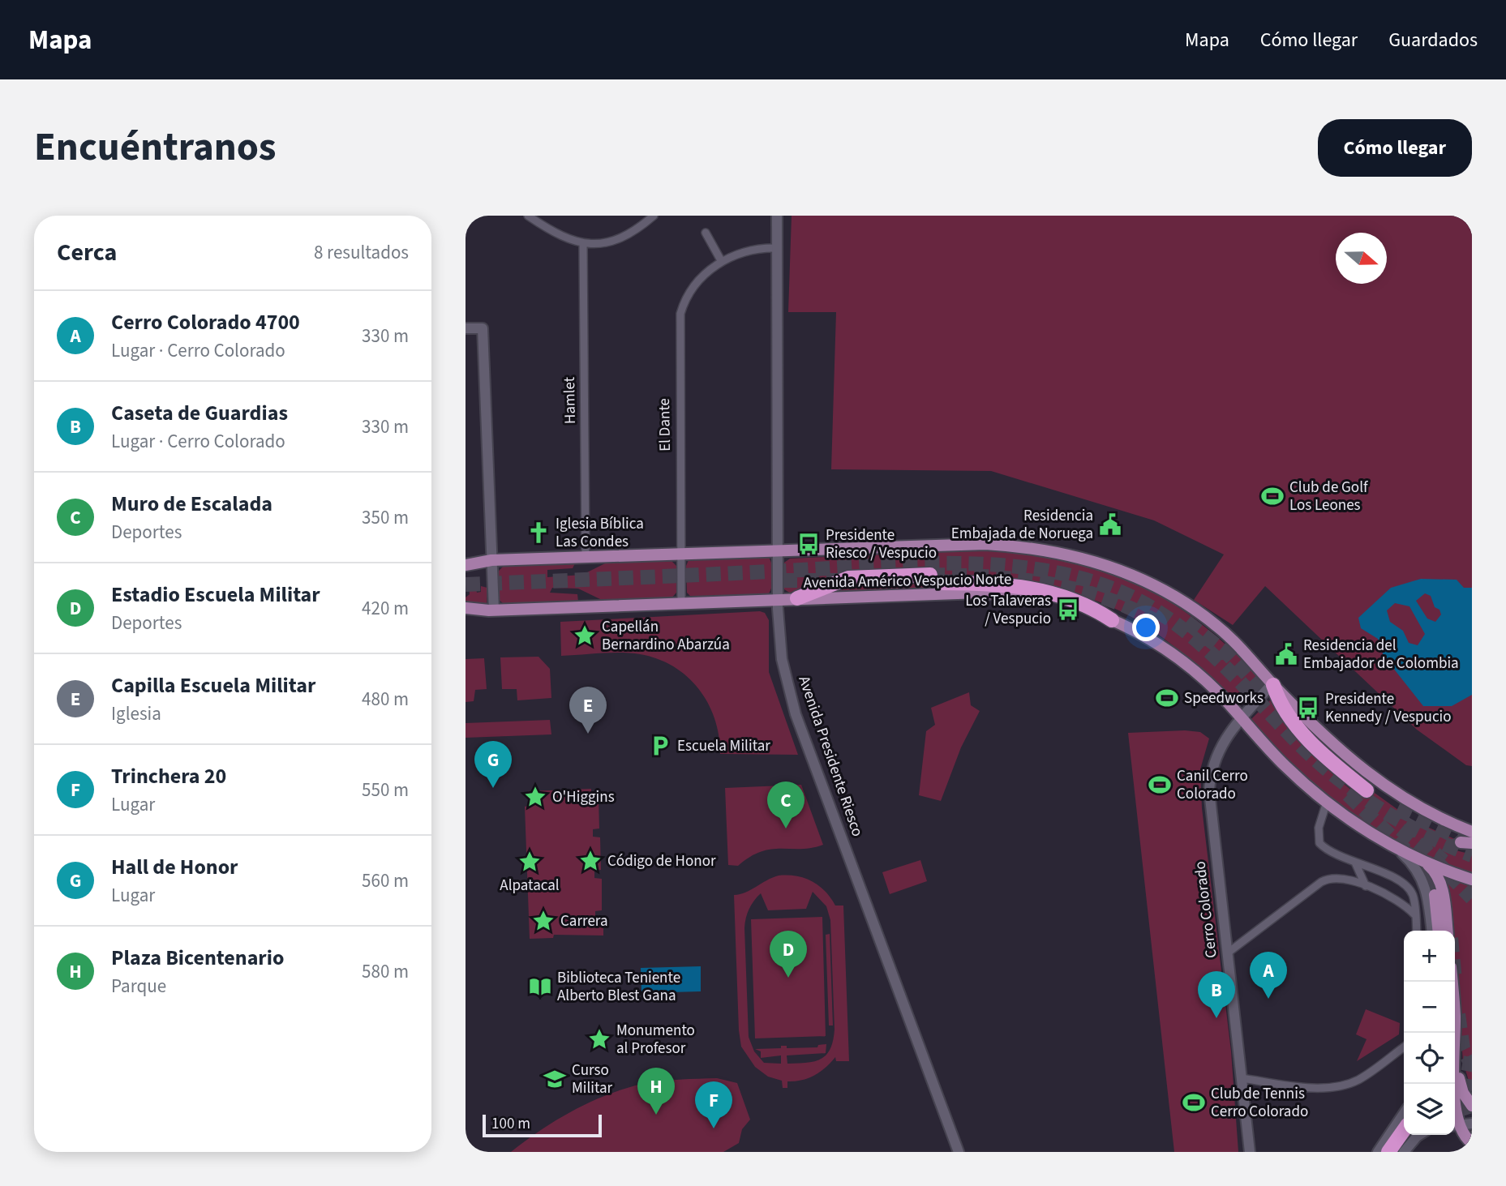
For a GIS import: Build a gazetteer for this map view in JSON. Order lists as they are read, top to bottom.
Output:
{
  "streets": {
    "main road": ["Avenida Américo Vespucio Norte", "Avenida Presidente Riesco", "Cerro Colorado"],
    "street": ["Hamlet", "El Dante"]
  },
  "crossings": [
    ["Hamlet", "Avenida Américo Vespucio Norte"],
    ["El Dante", "Avenida Américo Vespucio Norte"],
    ["El Dante", "Avenida Presidente Riesco"],
    ["Avenida Américo Vespucio Norte", "Avenida Presidente Riesco"],
    ["Avenida Américo Vespucio Norte", "Cerro Colorado"]
  ],
  "places": {
    "sports": [
      "Club de Golf Los Leones",
      "Speedworks",
      "Canil Cerro Colorado",
      "Club de Tennis Cerro Colorado"
    ],
    "public building": ["Residencia Embajada de Noruega", "Residencia del Embajador de Colombia"],
    "church": ["Iglesia Bíblica Las Condes"],
    "bus stop": ["Presidente Riesco / Vespucio", "Los Talaveras / Vespucio", "Presidente Kennedy / Vespucio"],
    "place": [
      "Capellán Bernardino Abarzúa",
      "O'Higgins",
      "Código de Honor",
      "Alpatacal",
      "Carrera",
      "Monumento al Profesor"
    ],
    "parking": ["Escuela Militar"],
    "library": ["Biblioteca Teniente Alberto Blest Gana"],
    "school or university": ["Curso Militar"]
  },
  "scale_bar": "100 m",
  "north": "right",
  "page": {
    "header": "Mapa",
    "nav": ["Mapa", "Cómo llegar", "Guardados"],
    "title": "Encuéntranos",
    "buttons": "Cómo llegar",
    "heading": ["Cerca", "8 resultados"],
    "list": [
      {
        "mark": "A",
        "name": "Cerro Colorado 4700",
        "note": "Lugar · Cerro Colorado",
        "value": "330 m"
      },
      {
        "mark": "B",
        "name": "Caseta de Guardias",
        "note": "Lugar · Cerro Colorado",
        "value": "330 m"
      },
      {
        "mark": "C",
        "name": "Muro de Escalada",
        "note": "Deportes",
        "value": "350 m"
      },
      {
        "mark": "D",
        "name": "Estadio Escuela Militar",
        "note": "Deportes",
        "value": "420 m"
      },
      {
        "mark": "E",
        "name": "Capilla Escuela Militar",
        "note": "Iglesia",
        "value": "480 m"
      },
      {
        "mark": "F",
        "name": "Trinchera 20",
        "note": "Lugar",
        "value": "550 m"
      },
      {
        "mark": "G",
        "name": "Hall de Honor",
        "note": "Lugar",
        "value": "560 m"
      },
      {
        "mark": "H",
        "name": "Plaza Bicentenario",
        "note": "Parque",
        "value": "580 m"
      }
    ],
    "pins": [
      "E",
      "G",
      "C",
      "D",
      "A",
      "B",
      "H",
      "F"
    ],
    "map_buttons": ["+", "−"],
    "scale": "100 m"
  }
}
